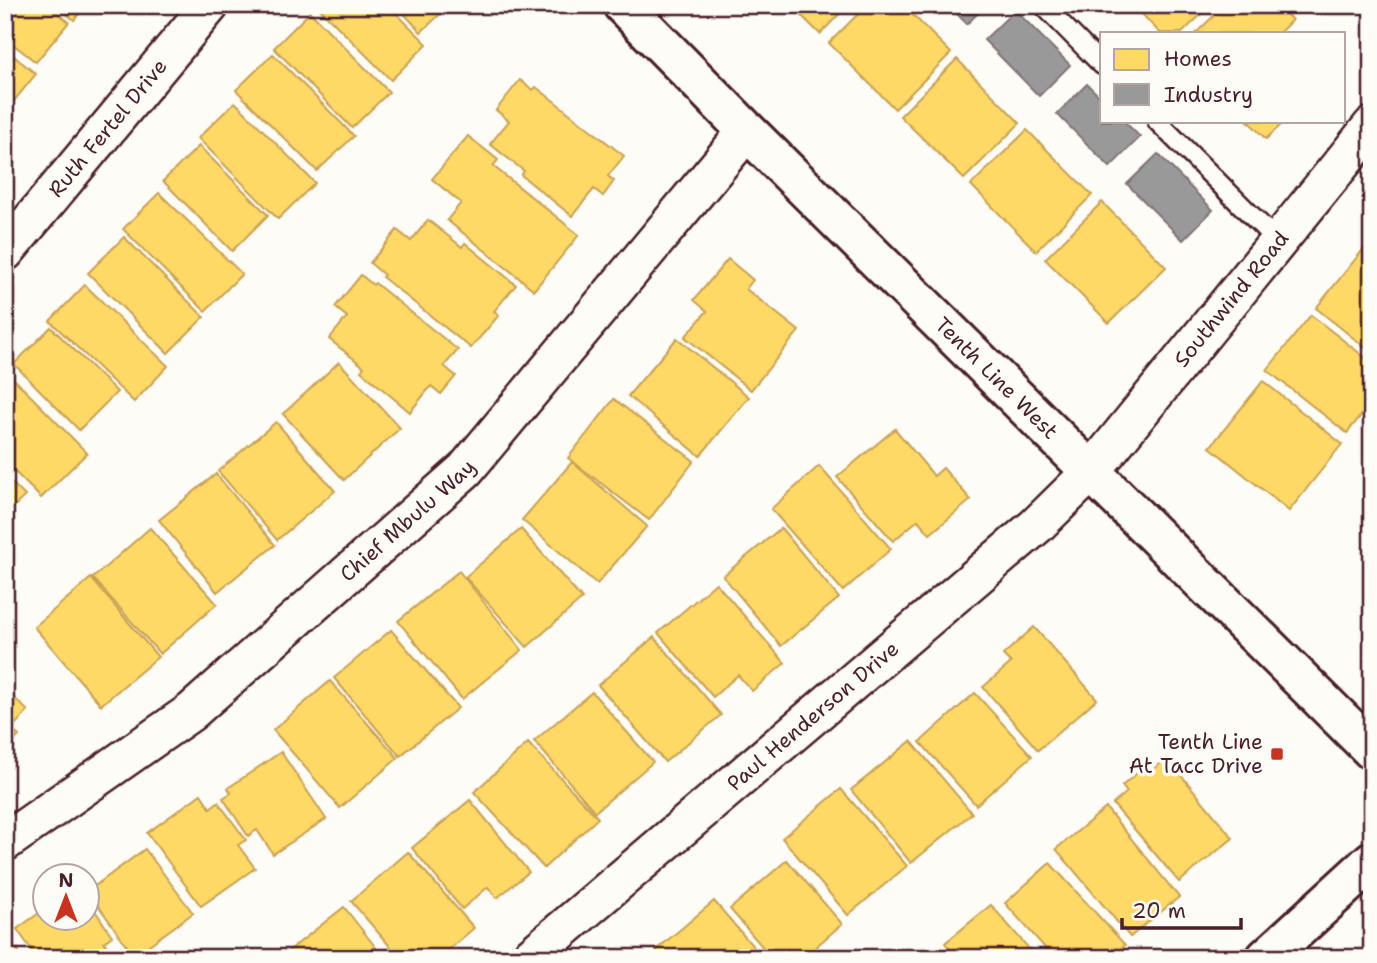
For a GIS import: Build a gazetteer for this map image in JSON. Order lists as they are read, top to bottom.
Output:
{
  "streets": {
    "street": [
      "Ruth Fertel Drive",
      "Southwind Road",
      "Tenth Line West",
      "Chief Mbulu Way",
      "Paul Henderson Drive"
    ]
  },
  "crossings": [
    ["Southwind Road", "Tenth Line West"],
    ["Southwind Road", "Paul Henderson Drive"],
    ["Tenth Line West", "Chief Mbulu Way"],
    ["Tenth Line West", "Paul Henderson Drive"]
  ],
  "places": {
    "transit": ["Tenth Line At Tacc Drive"]
  },
  "legend": ["Homes", "Industry"],
  "scale_bar": "20 m",
  "north": "top"
}
